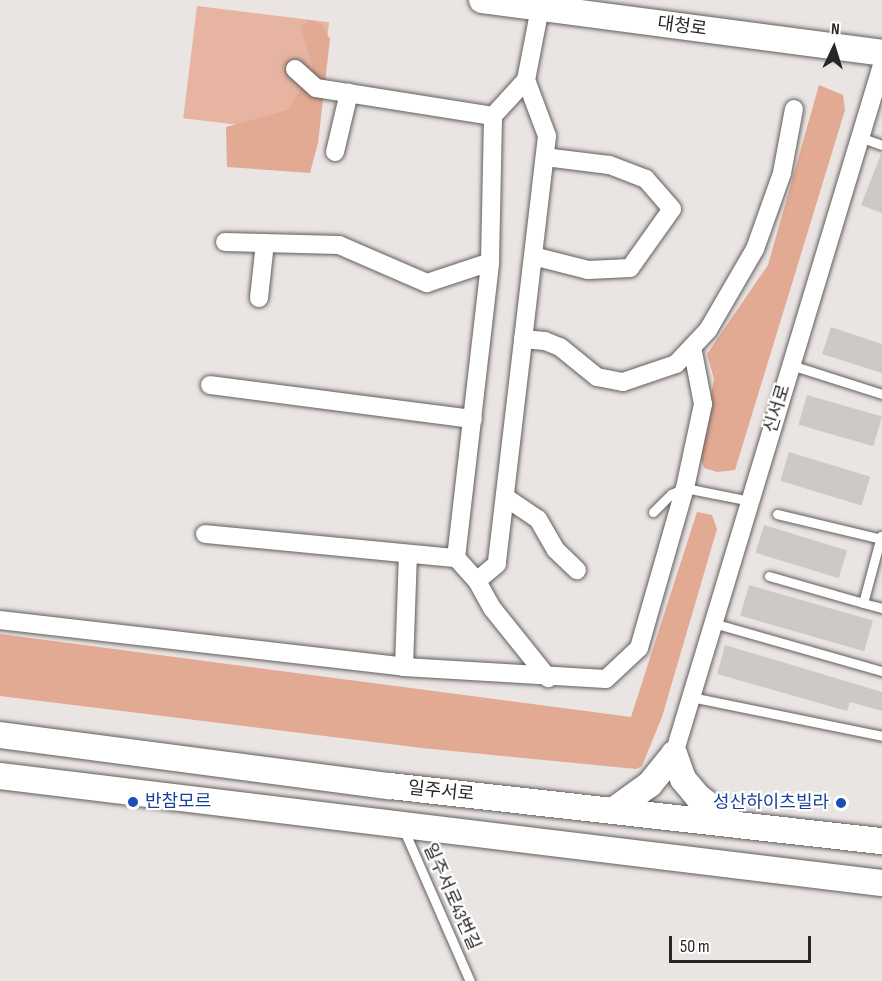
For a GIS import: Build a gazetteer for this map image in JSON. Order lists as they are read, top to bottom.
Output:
{
  "streets": {
    "main road": ["대청로", "일주서로"],
    "street": ["신서로"],
    "lane": ["일주서로43번길"]
  },
  "crossings": [
    ["일주서로", "일주서로43번길"]
  ],
  "places": ["반참모르", "성산하이츠빌라"],
  "scale_bar": "50 m",
  "north": "top"
}
